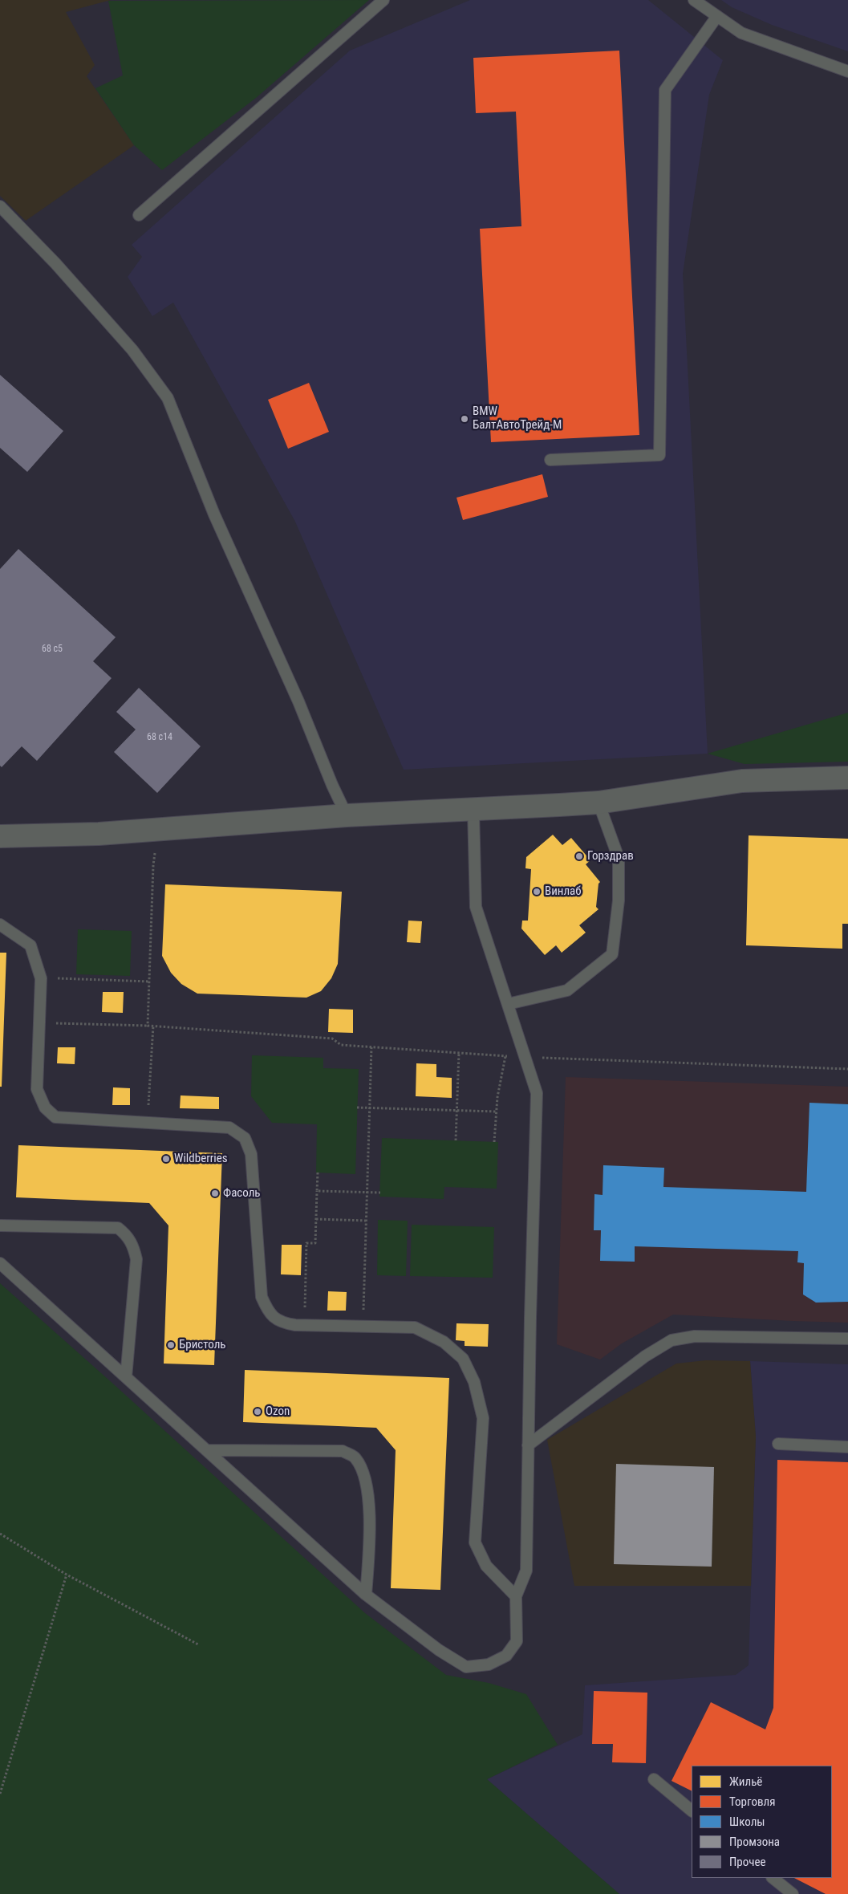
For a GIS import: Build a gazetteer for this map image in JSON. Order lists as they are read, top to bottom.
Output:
{
  "places": [
    "BMW БалтАвтоТрейд-М",
    "Горздрав",
    "Винлаб",
    "Wildberries",
    "Фасоль",
    "Бристоль",
    "Ozon"
  ],
  "house_numbers": ["68 с5", "68 с14"],
  "legend": [
    "Жильё",
    "Торговля",
    "Школы",
    "Промзона",
    "Прочее"
  ]
}
